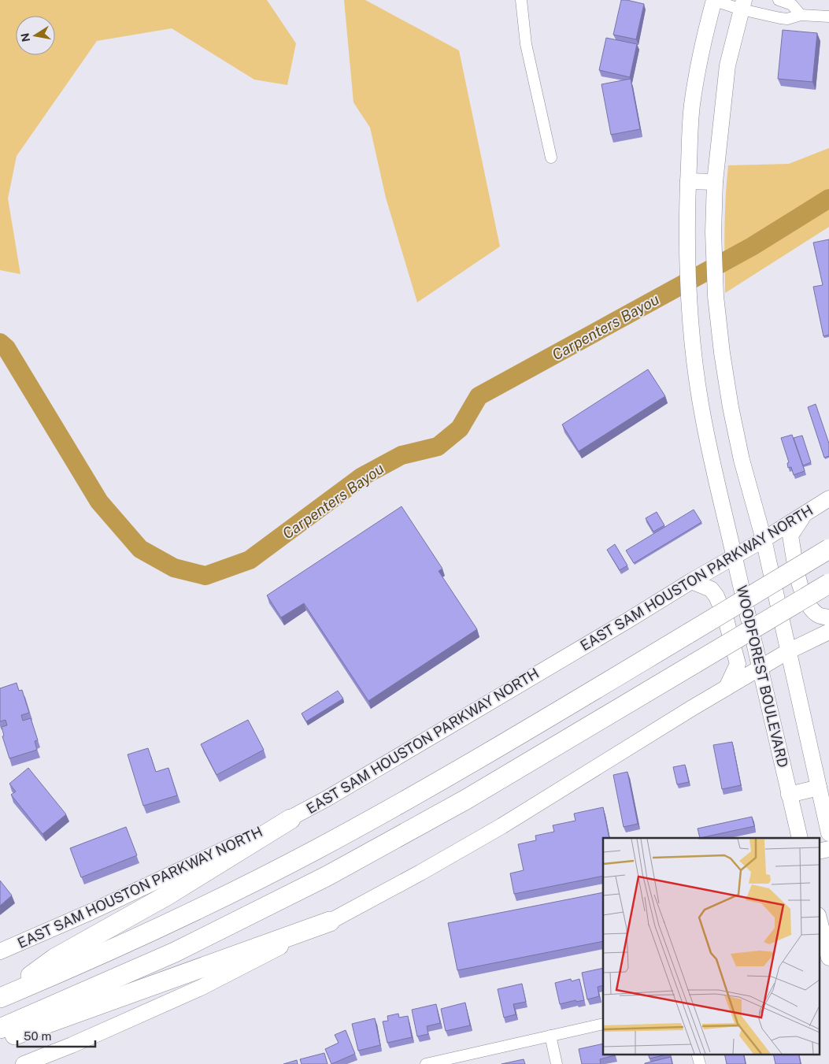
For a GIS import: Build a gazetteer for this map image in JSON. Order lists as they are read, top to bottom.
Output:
{
  "streets": {
    "main road": ["EAST SAM HOUSTON PARKWAY NORTH", "WOODFOREST BOULEVARD"]
  },
  "crossings": [
    ["EAST SAM HOUSTON PARKWAY NORTH", "WOODFOREST BOULEVARD"]
  ],
  "water": ["Carpenters Bayou"],
  "scale_bar": "50 m",
  "north": "left"
}
